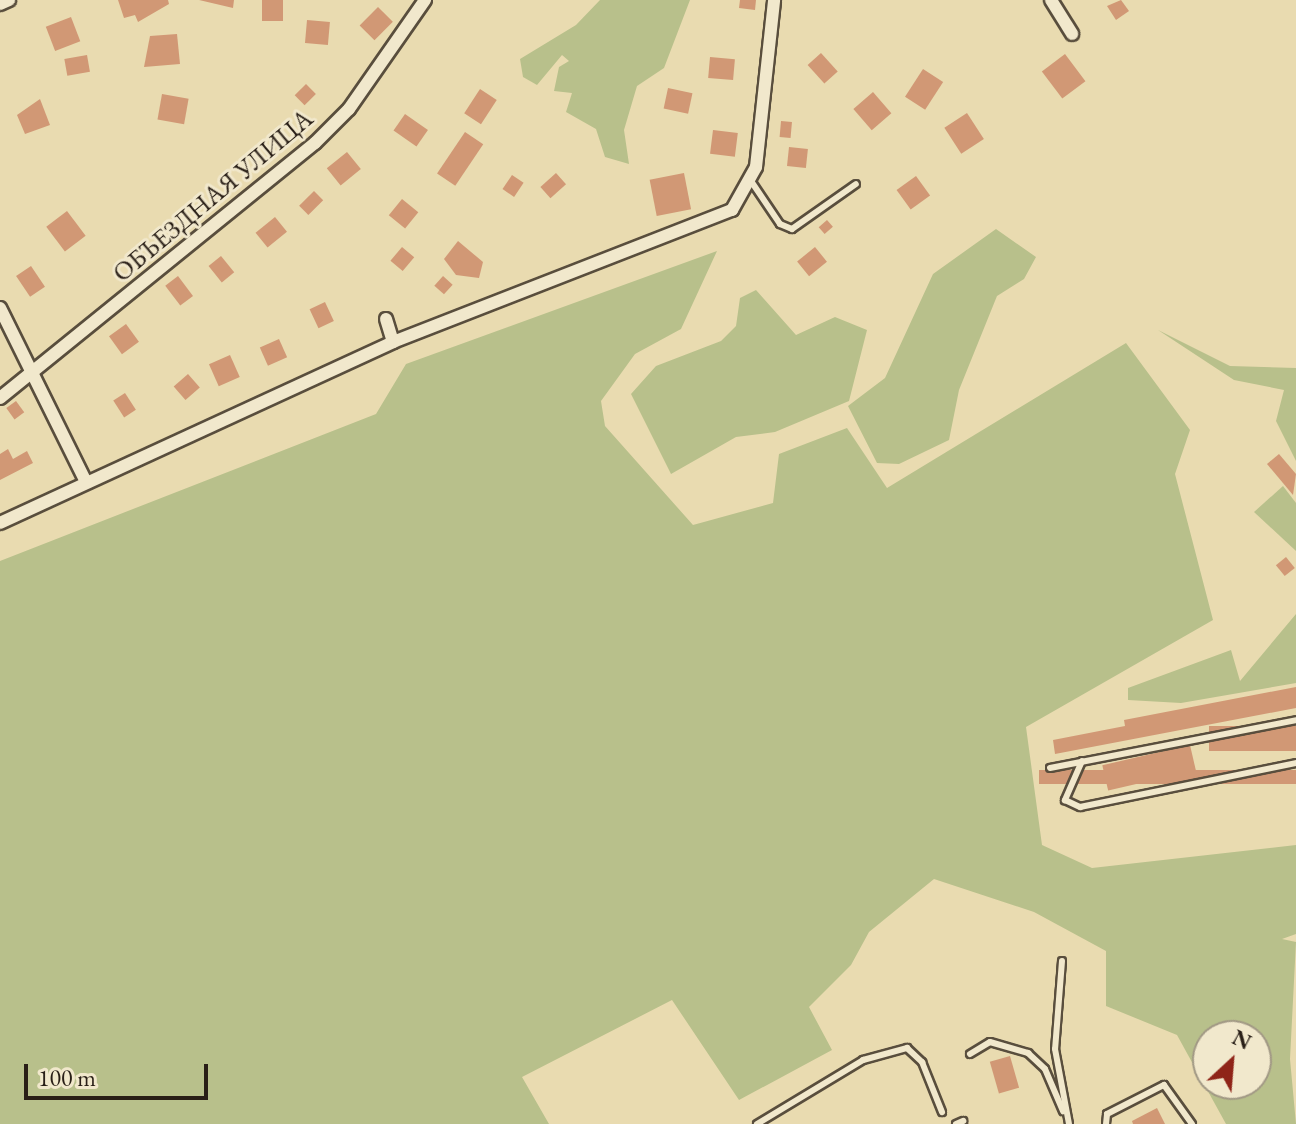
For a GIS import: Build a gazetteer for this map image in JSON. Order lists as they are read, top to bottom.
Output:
{
  "streets": {
    "street": ["ОБЪЕЗДНАЯ УЛИЦА"]
  },
  "scale_bar": "100 m",
  "north": "top right"
}
